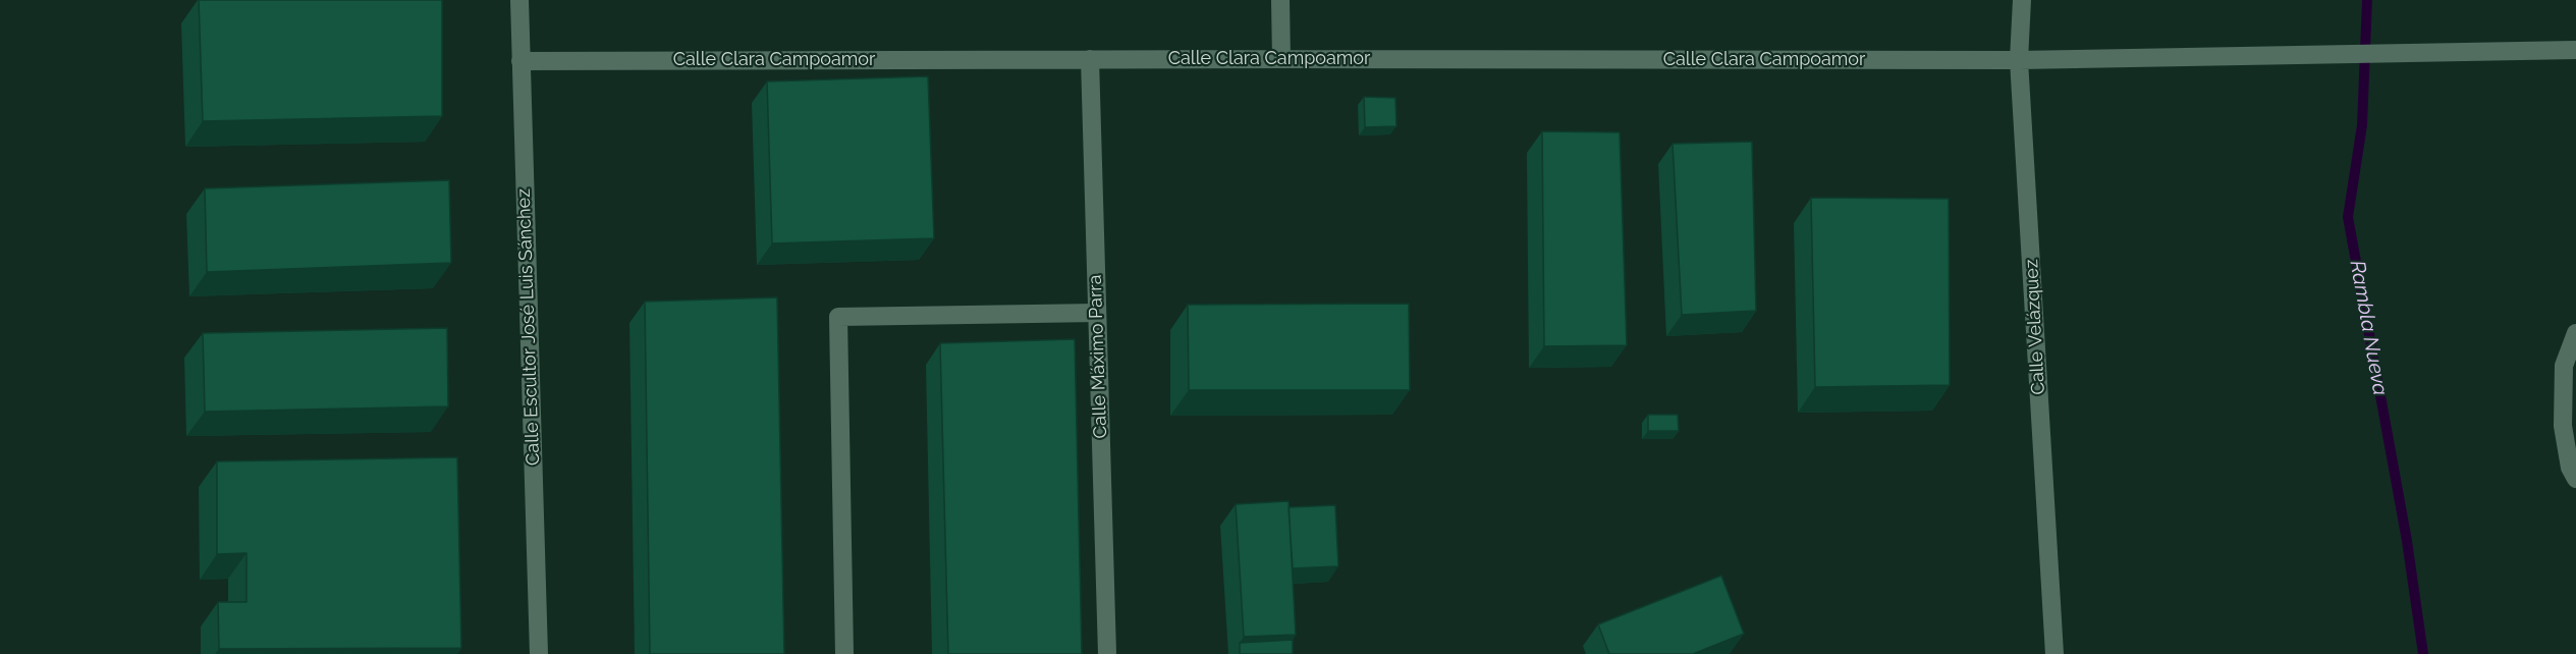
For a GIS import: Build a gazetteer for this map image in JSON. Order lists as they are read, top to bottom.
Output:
{
  "streets": {
    "street": [
      "Calle Clara Campoamor",
      "Calle Escultor José Luis Sánchez",
      "Calle Velázquez",
      "Calle Máximo Parra"
    ]
  },
  "crossings": [
    ["Calle Clara Campoamor", "Calle Escultor José Luis Sánchez"],
    ["Calle Clara Campoamor", "Calle Velázquez"],
    ["Calle Clara Campoamor", "Calle Máximo Parra"]
  ],
  "water": ["Rambla Nueva"]
}
